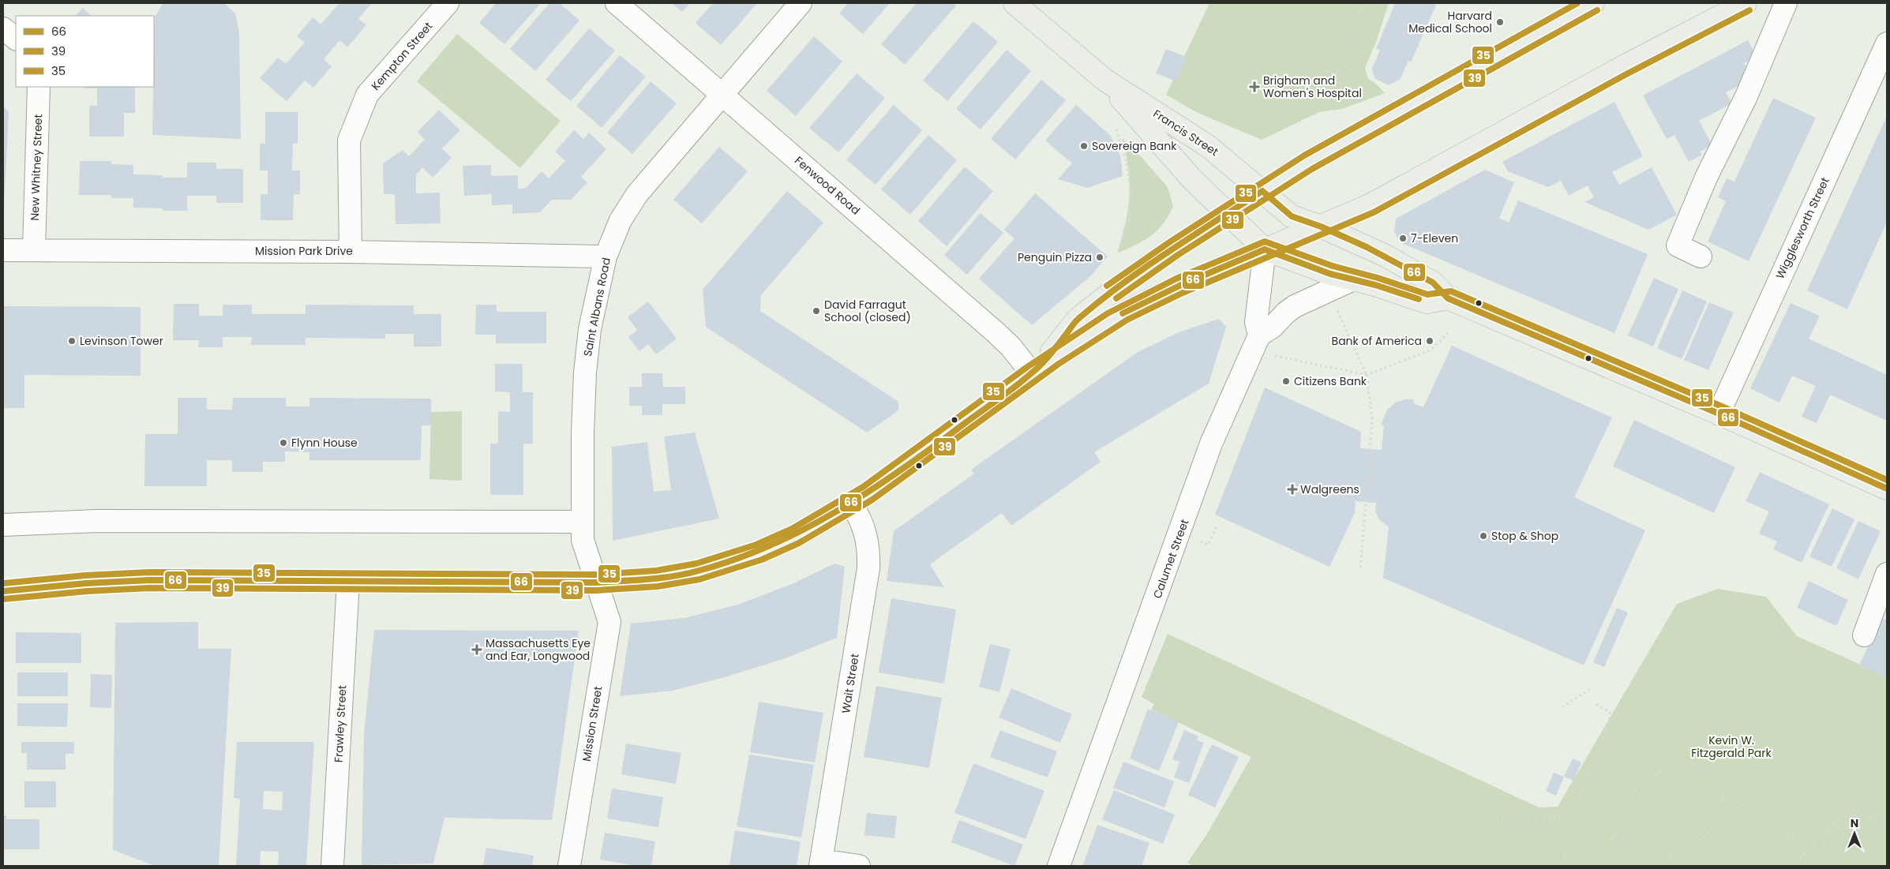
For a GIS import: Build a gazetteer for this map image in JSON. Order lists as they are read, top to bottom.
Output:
{
  "streets": {
    "main road": ["Francis Street"],
    "street": [
      "Kempton Street",
      "New Whitney Street",
      "Fenwood Road",
      "Wigglesworth Street",
      "Mission Park Drive",
      "Saint Albans Road",
      "Calumet Street",
      "Wait Street",
      "Frawley Street",
      "Mission Street"
    ]
  },
  "crossings": [
    ["Kempton Street", "Mission Park Drive"],
    ["New Whitney Street", "Mission Park Drive"],
    ["Fenwood Road", "Saint Albans Road"],
    ["Mission Park Drive", "Saint Albans Road"],
    ["Saint Albans Road", "Mission Street"]
  ],
  "parks": ["Kevin W. Fitzgerald Park"],
  "places": {
    "other": [
      "Harvard Medical School",
      "Sovereign Bank",
      "7-Eleven",
      "Penguin Pizza",
      "David Farragut School (closed)",
      "Levinson Tower",
      "Bank of America",
      "Citizens Bank",
      "Flynn House",
      "Stop & Shop"
    ],
    "health": ["Brigham and Women's Hospital", "Walgreens", "Massachusetts Eye and Ear, Longwood"]
  },
  "lines": ["transit line 35", "transit line 39", "transit line 66"],
  "legend": ["66", "39", "35"],
  "north": "top"
}
